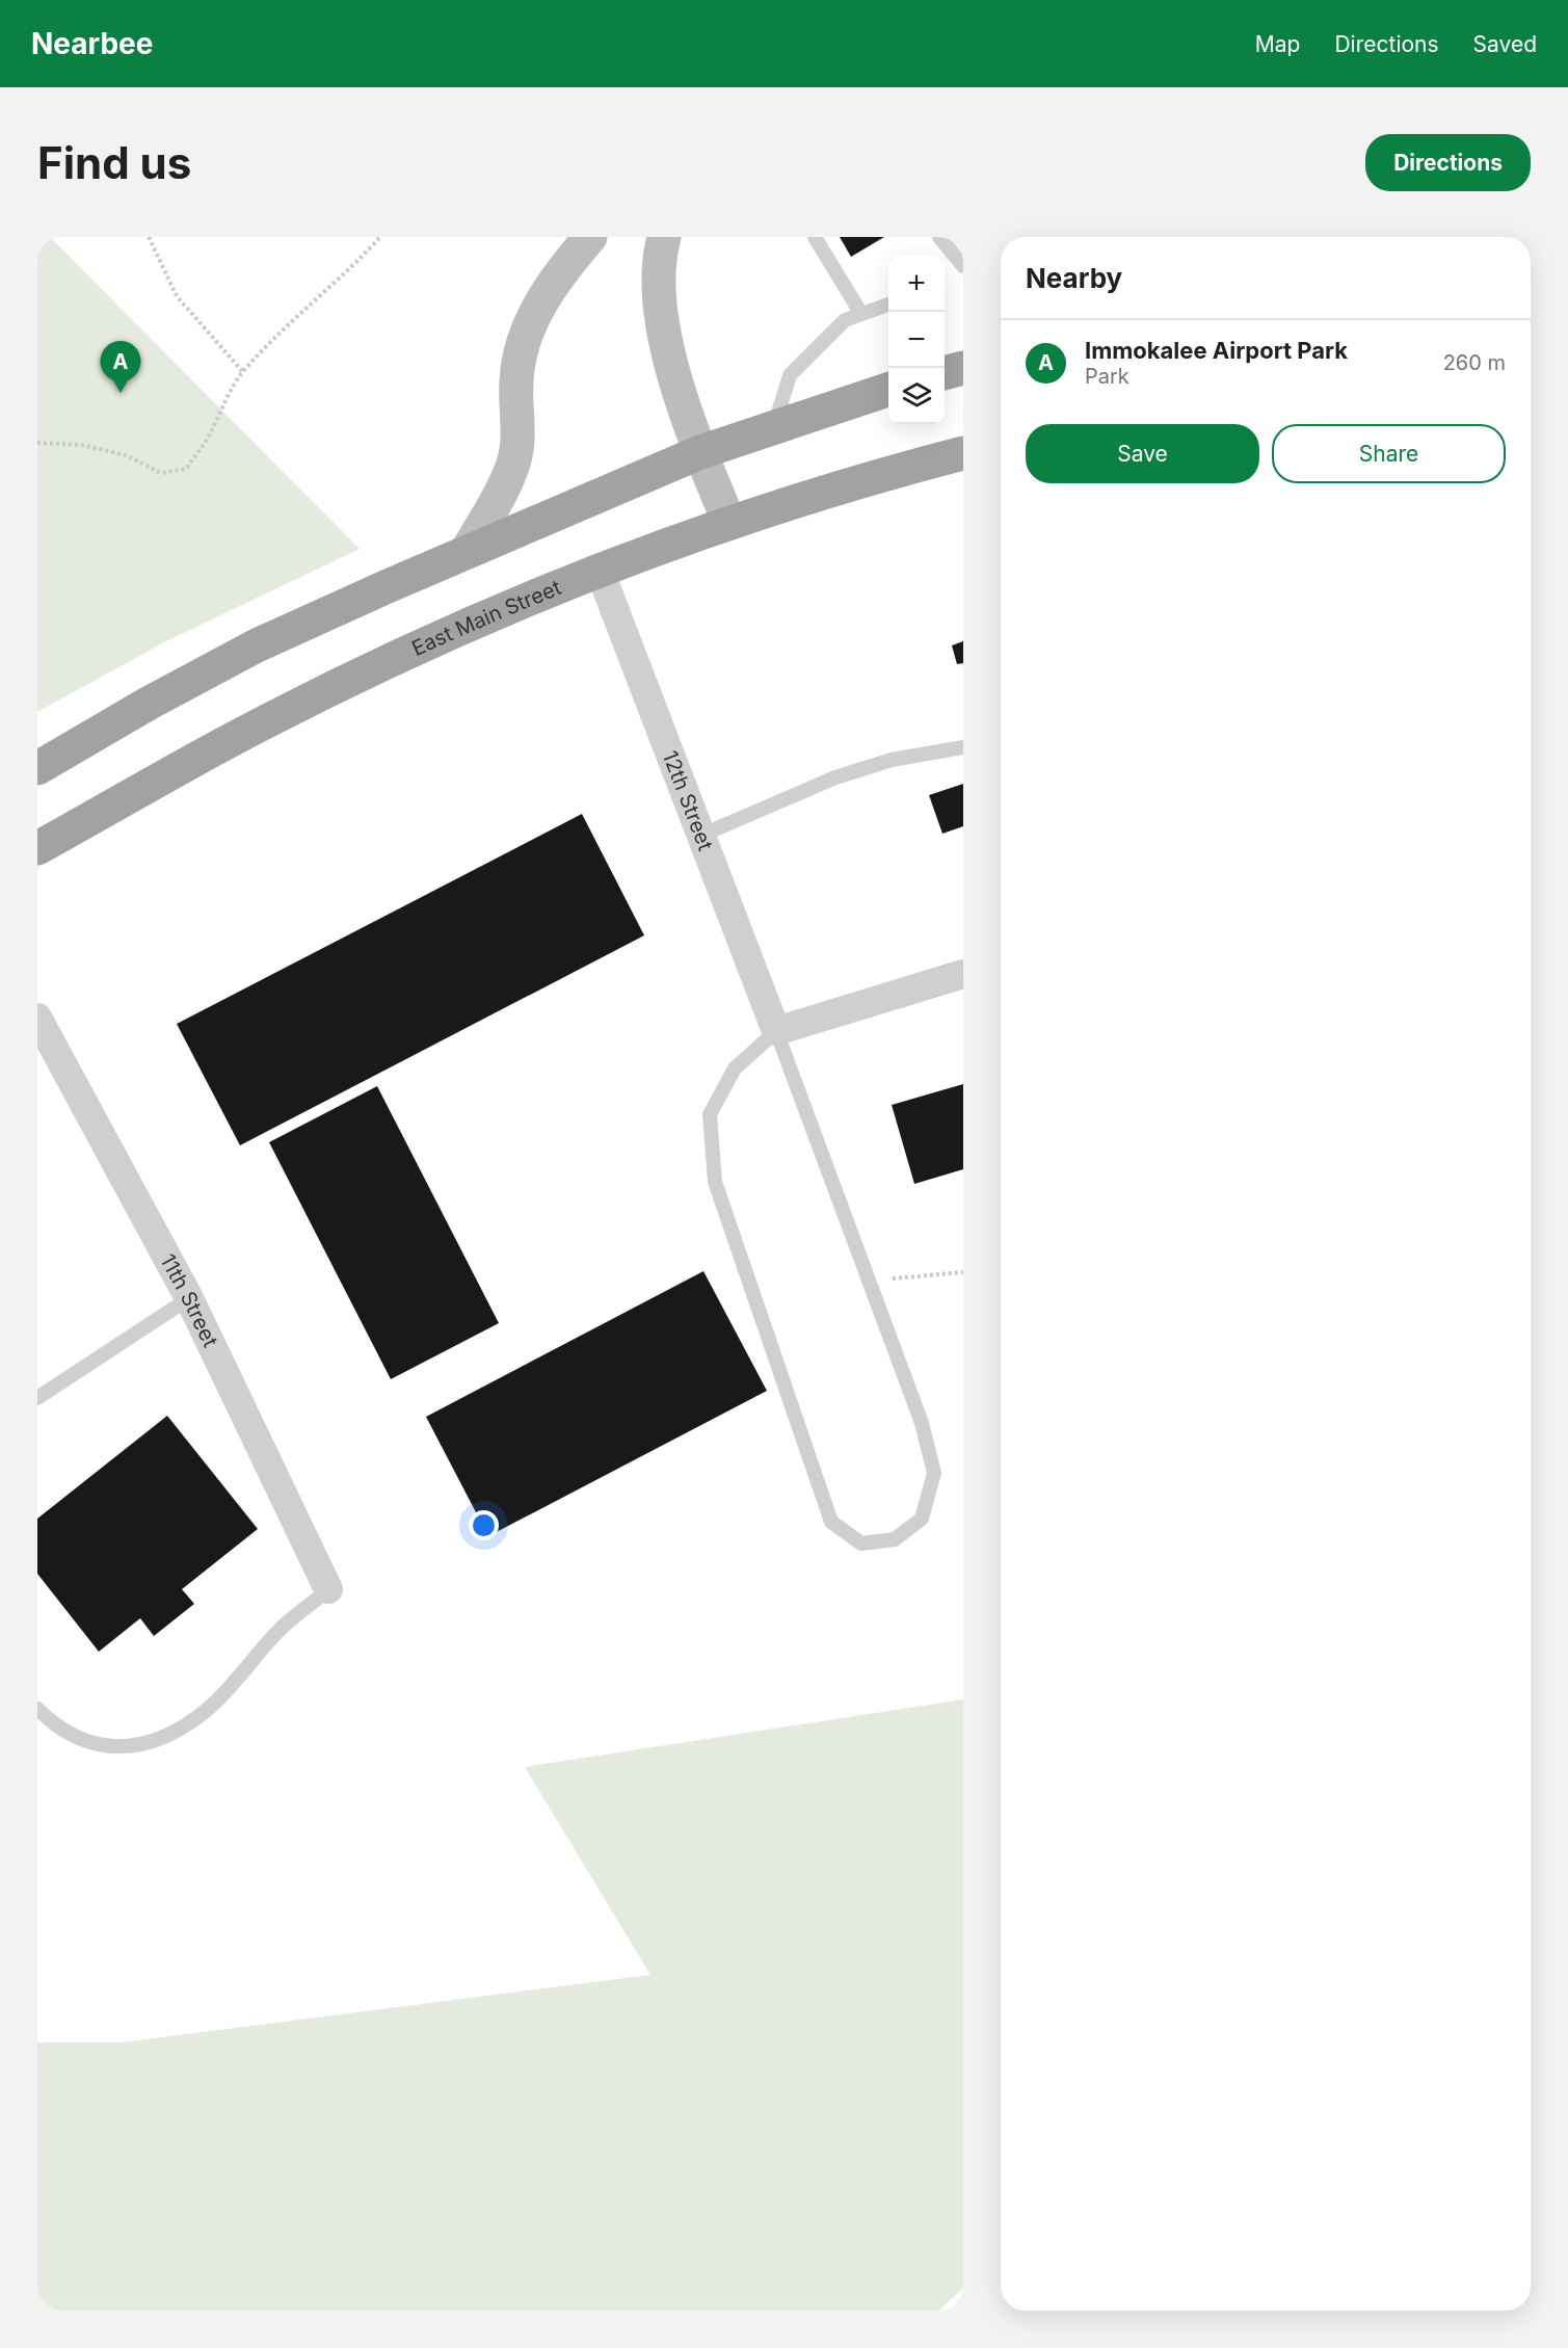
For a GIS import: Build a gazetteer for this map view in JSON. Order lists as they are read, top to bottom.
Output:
{
  "streets": {
    "highway": ["East Main Street"],
    "street": ["12th Street", "11th Street"]
  },
  "crossings": [
    ["East Main Street", "12th Street"]
  ],
  "page": {
    "header": "Nearbee",
    "nav": ["Map", "Directions", "Saved"],
    "buttons": [
      "Directions",
      ["Save", "Share"]
    ],
    "title": "Find us",
    "heading": "Nearby",
    "map_buttons": ["+", "−"],
    "list": [
      {
        "mark": "A",
        "name": "Immokalee Airport Park",
        "note": "Park",
        "value": "260 m"
      }
    ],
    "pins": "A"
  }
}
